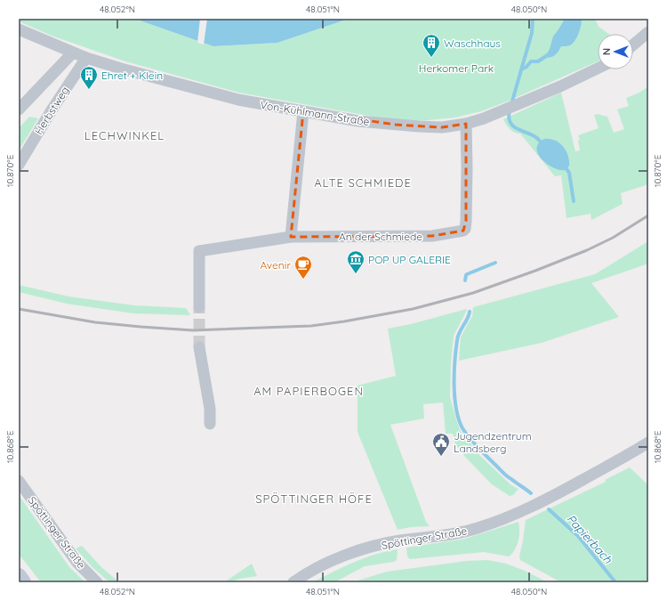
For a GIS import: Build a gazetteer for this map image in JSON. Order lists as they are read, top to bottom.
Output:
{
  "streets": {
    "street": [
      "Herbstweg",
      "Von-Kühlmann-Straße",
      "An der Schmiede",
      "Spöttinger Straße"
    ]
  },
  "crossings": [
    ["Herbstweg", "Von-Kühlmann-Straße"],
    ["Von-Kühlmann-Straße", "An der Schmiede"]
  ],
  "districts": [
    "LECHWINKEL",
    "ALTE SCHMIEDE",
    "AM PAPIERBOGEN",
    "SPÖTTINGER HÖFE"
  ],
  "water": ["Papierbach"],
  "parks": ["Herkomer Park"],
  "places": {
    "building": ["Waschhaus", "Ehret + Klein"],
    "museum": ["POP UP GALERIE"],
    "cafe": ["Avenir"],
    "public building": ["Jugendzentrum Landsberg"]
  },
  "north": "left",
  "coordinates": [
    "48.052°N",
    "48.051°N",
    "48.050°N",
    "10.870°E",
    "10.868°E"
  ]
}
